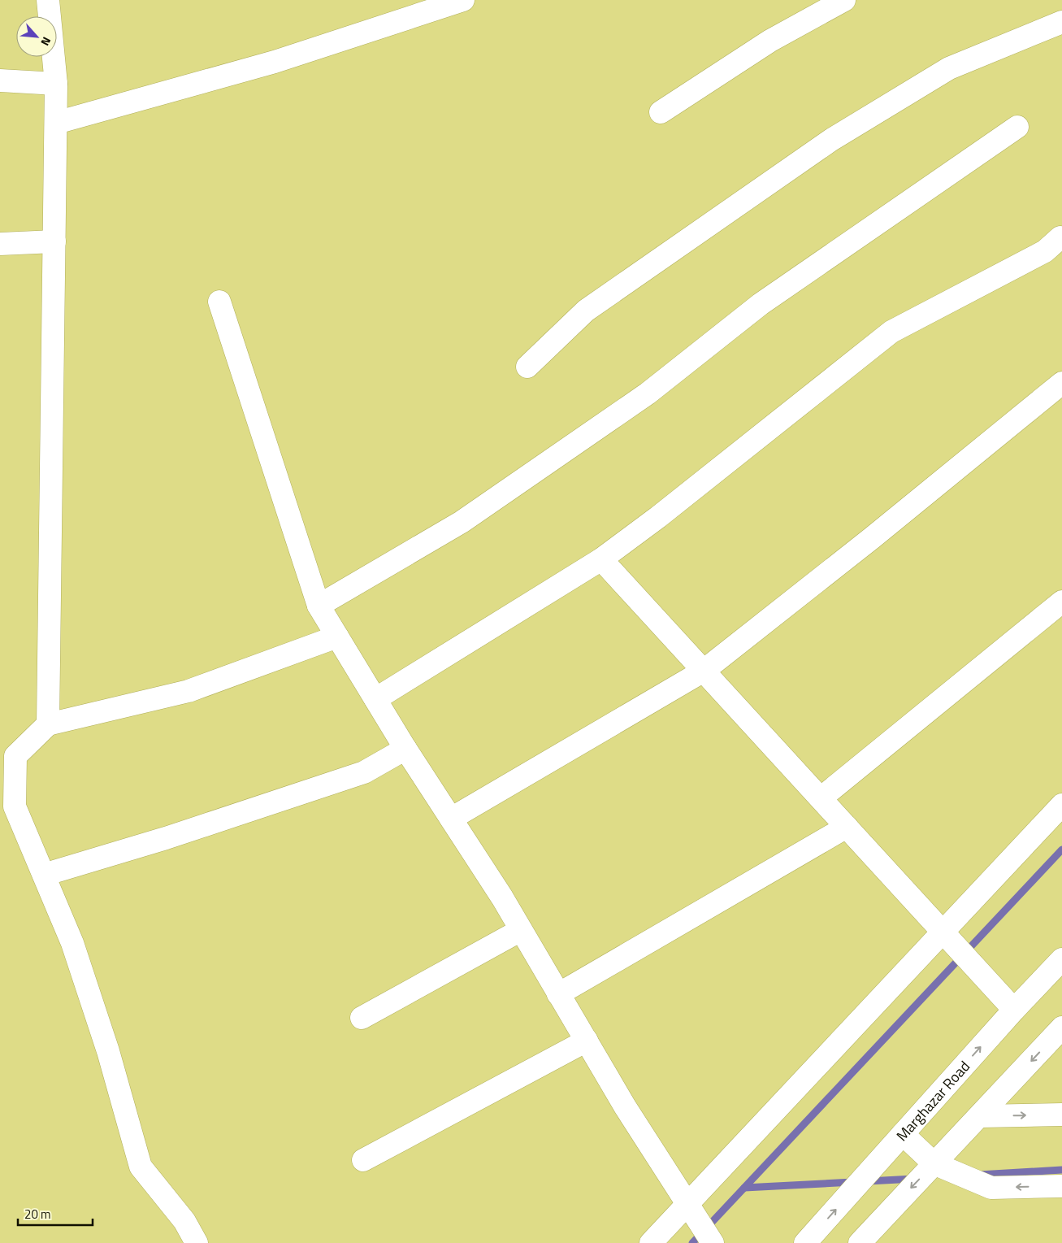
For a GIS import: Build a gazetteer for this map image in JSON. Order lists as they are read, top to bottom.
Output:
{
  "streets": {
    "street": ["Marghazar Road"]
  },
  "scale_bar": "20 m",
  "north": "bottom right"
}
